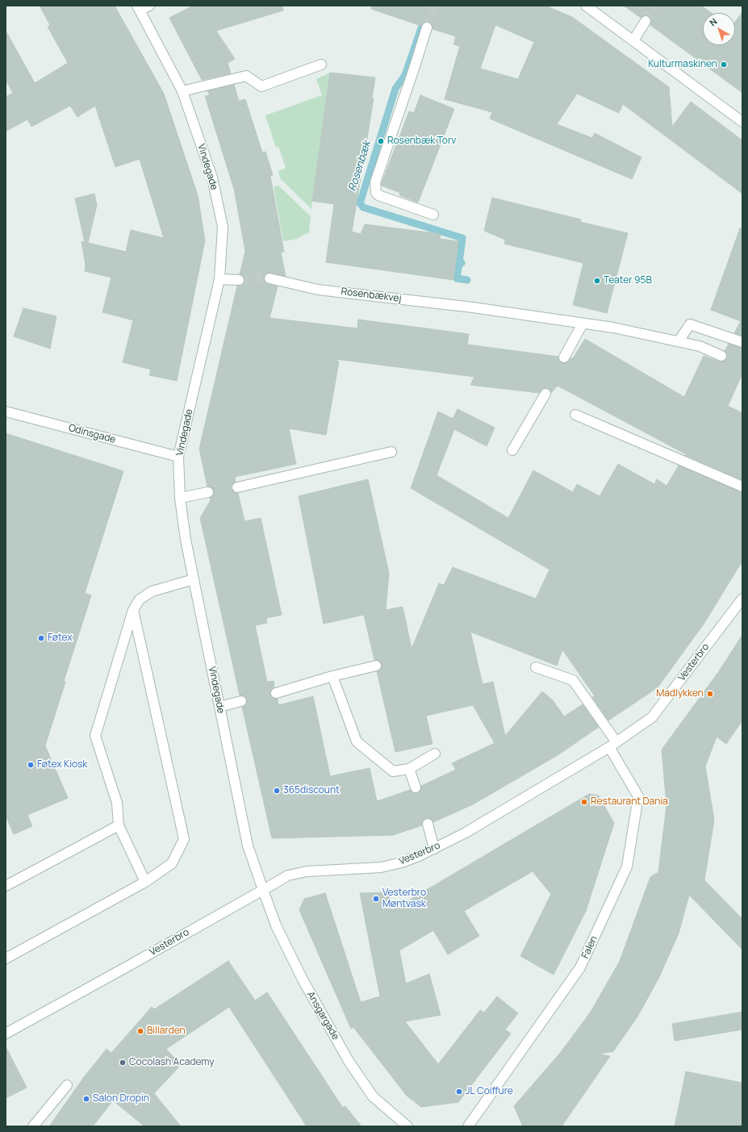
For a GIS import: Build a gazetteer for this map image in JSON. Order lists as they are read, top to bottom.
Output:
{
  "streets": {
    "street": [
      "Vindegade",
      "Rosenbækvej",
      "Odinsgade",
      "Vesterbro",
      "Falen",
      "Ansgargade"
    ]
  },
  "crossings": [
    ["Vindegade", "Odinsgade"],
    ["Vindegade", "Vesterbro"],
    ["Vindegade", "Ansgargade"],
    ["Vesterbro", "Falen"],
    ["Vesterbro", "Ansgargade"]
  ],
  "water": ["Rosenbæk"],
  "places": [
    "Kulturmaskinen",
    "Rosenbæk Torv",
    "Teater 95B",
    "Føtex",
    "Madlykken",
    "Føtex Kiosk",
    "365discount",
    "Restaurant Dania",
    "Vesterbro Møntvask",
    "Billarden",
    "Cocolash Academy",
    "JL Coiffure",
    "Salon Dropin"
  ],
  "north": "top left"
}
